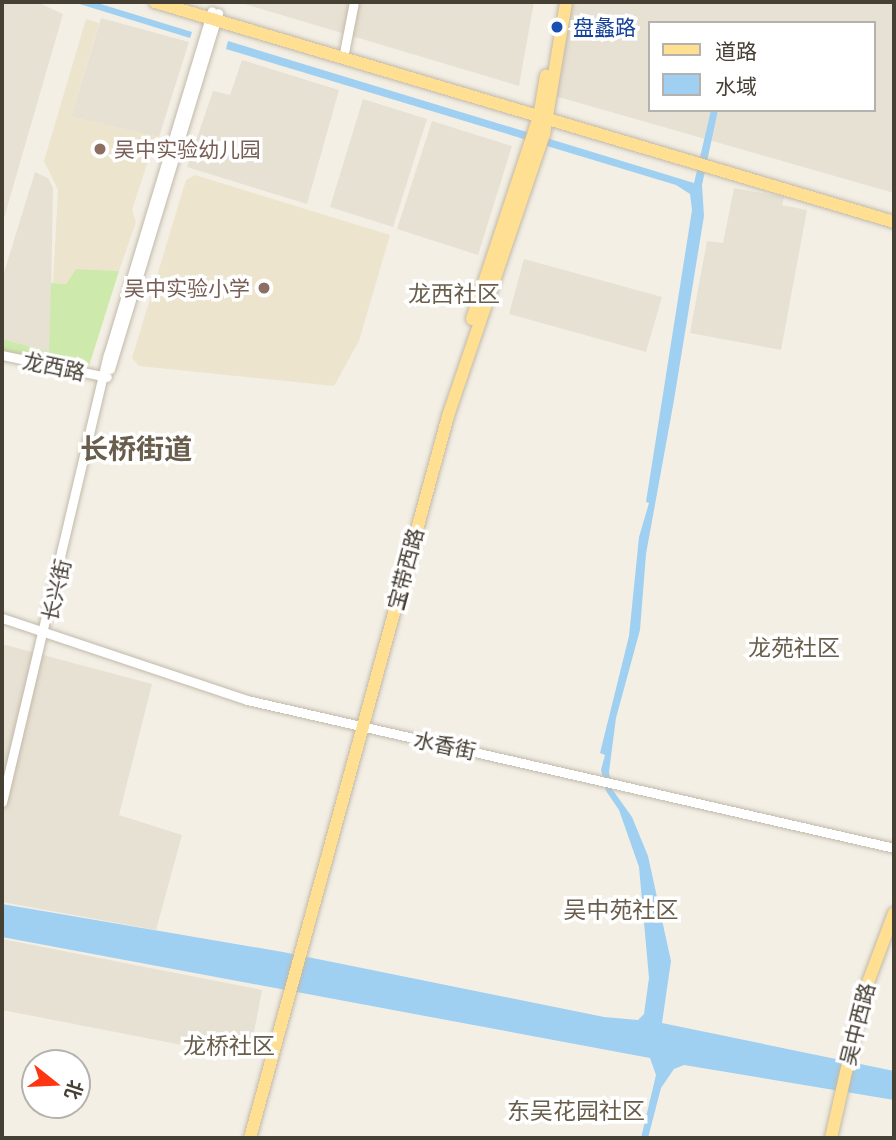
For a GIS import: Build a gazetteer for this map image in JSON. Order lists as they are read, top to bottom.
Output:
{
  "streets": {
    "main road": ["宝带西路", "吴中西路"],
    "street": ["龙西路", "长兴街", "水香街"]
  },
  "crossings": [
    ["龙西路", "长兴街"],
    ["宝带西路", "水香街"],
    ["长兴街", "水香街"]
  ],
  "districts": [
    "龙西社区",
    "长桥街道",
    "龙苑社区",
    "吴中苑社区",
    "龙桥社区",
    "东吴花园社区"
  ],
  "places": ["盘蠡路", "吴中实验幼儿园", "吴中实验小学"],
  "legend": ["道路", "水域"],
  "north": "right"
}
